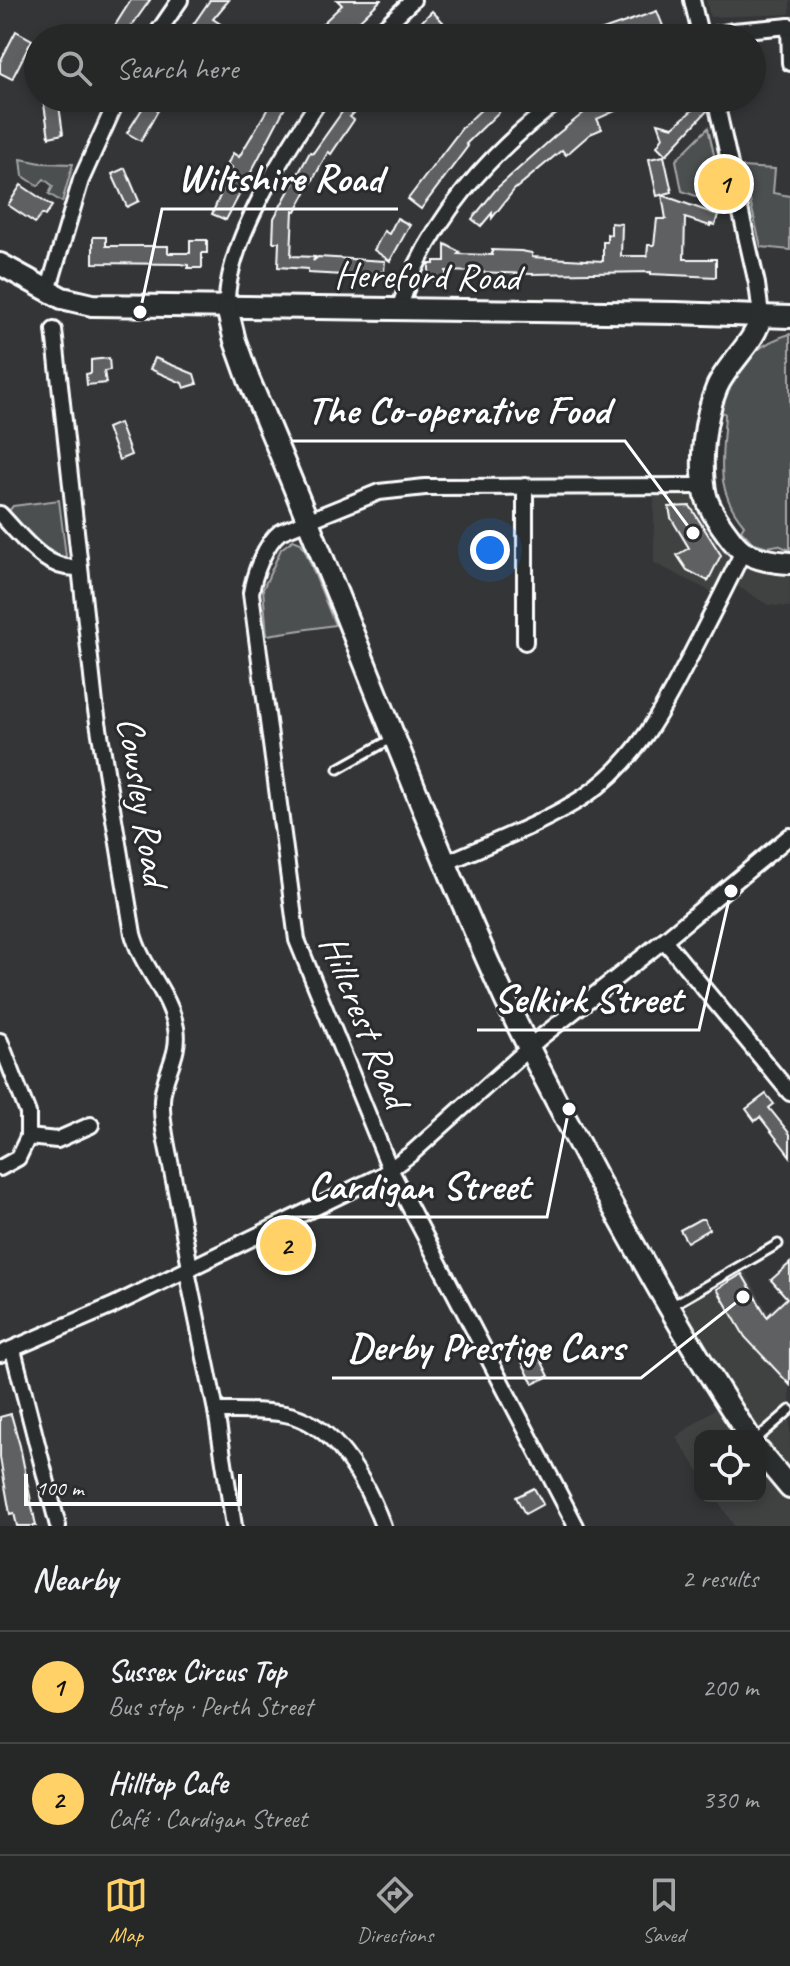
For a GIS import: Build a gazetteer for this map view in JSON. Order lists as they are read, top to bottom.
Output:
{
  "streets": {
    "street": ["Hereford Road", "Cowsley Road", "Hillcrest Road"]
  },
  "places": [
    "Wiltshire Road",
    "The Co-operative Food",
    "Selkirk Street",
    "Cardigan Street",
    "Derby Prestige Cars"
  ],
  "scale_bar": "100 m",
  "page": {
    "search": "Search here",
    "pins": ["1", "2"],
    "scale": "100 m",
    "heading": ["Nearby", "2 results"],
    "list": [
      {
        "mark": "1",
        "name": "Sussex Circus Top",
        "note": "Bus stop · Perth Street",
        "value": "200 m"
      },
      {
        "mark": "2",
        "name": "Hilltop Cafe",
        "note": "Café · Cardigan Street",
        "value": "330 m"
      }
    ],
    "nav": ["Map", "Directions", "Saved"]
  }
}
